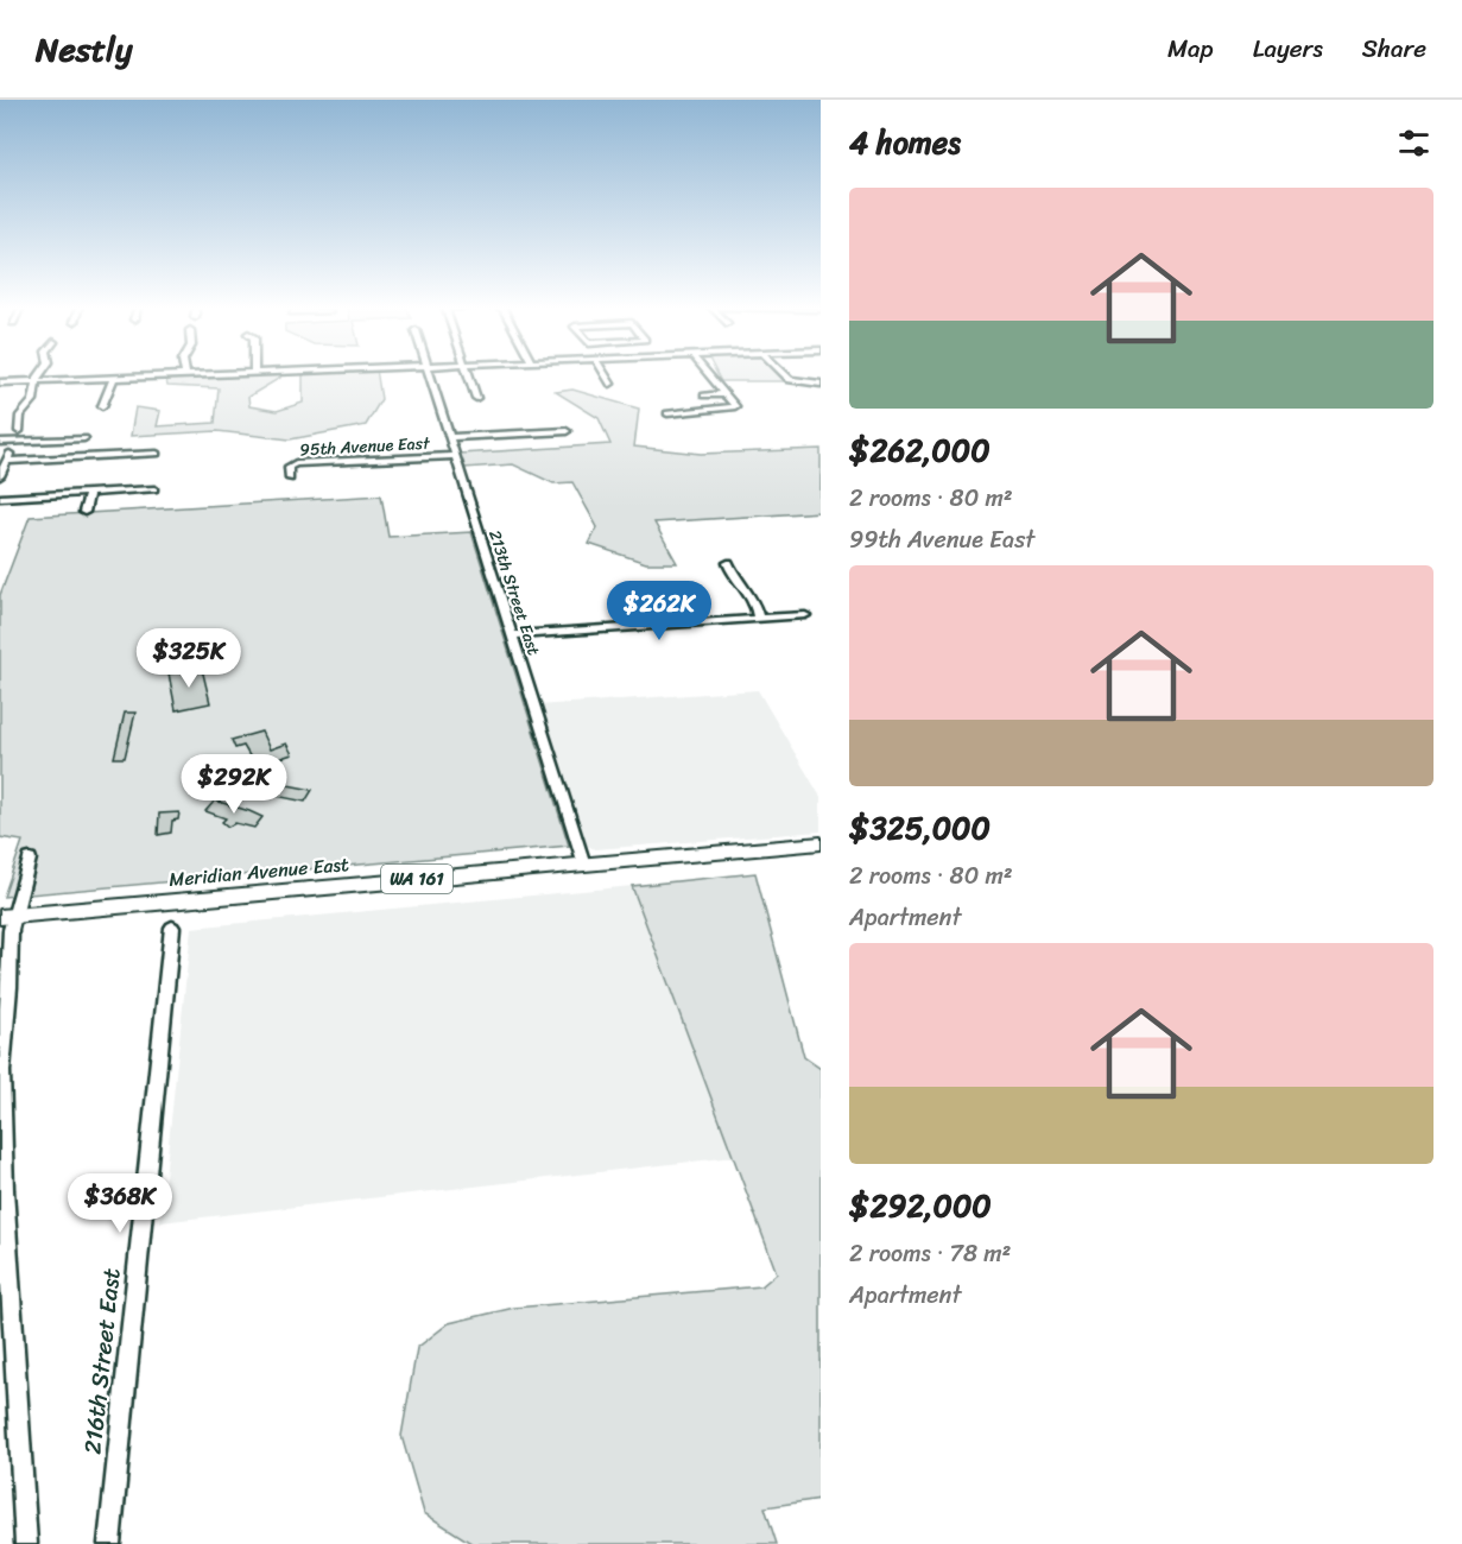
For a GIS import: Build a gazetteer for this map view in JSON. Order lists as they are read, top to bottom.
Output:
{
  "streets": {
    "main road": ["Meridian Avenue East", "WA 161"],
    "street": ["95th Avenue East", "213th Street East", "216th Street East"]
  },
  "crossings": [
    ["95th Avenue East", "213th Street East"],
    ["213th Street East", "Meridian Avenue East"]
  ],
  "page": {
    "header": "Nestly",
    "nav": ["Map", "Layers", "Share"],
    "heading": "4 homes",
    "list": [
      {
        "name": "$262,000",
        "note": "2 rooms · 80 m² · 99th Avenue East"
      },
      {
        "name": "$325,000",
        "note": "2 rooms · 80 m² · Apartment"
      },
      {
        "name": "$292,000",
        "note": "2 rooms · 78 m² · Apartment"
      }
    ],
    "price": [
      "$262K",
      "$325K",
      "$292K",
      "$368K"
    ]
  }
}
